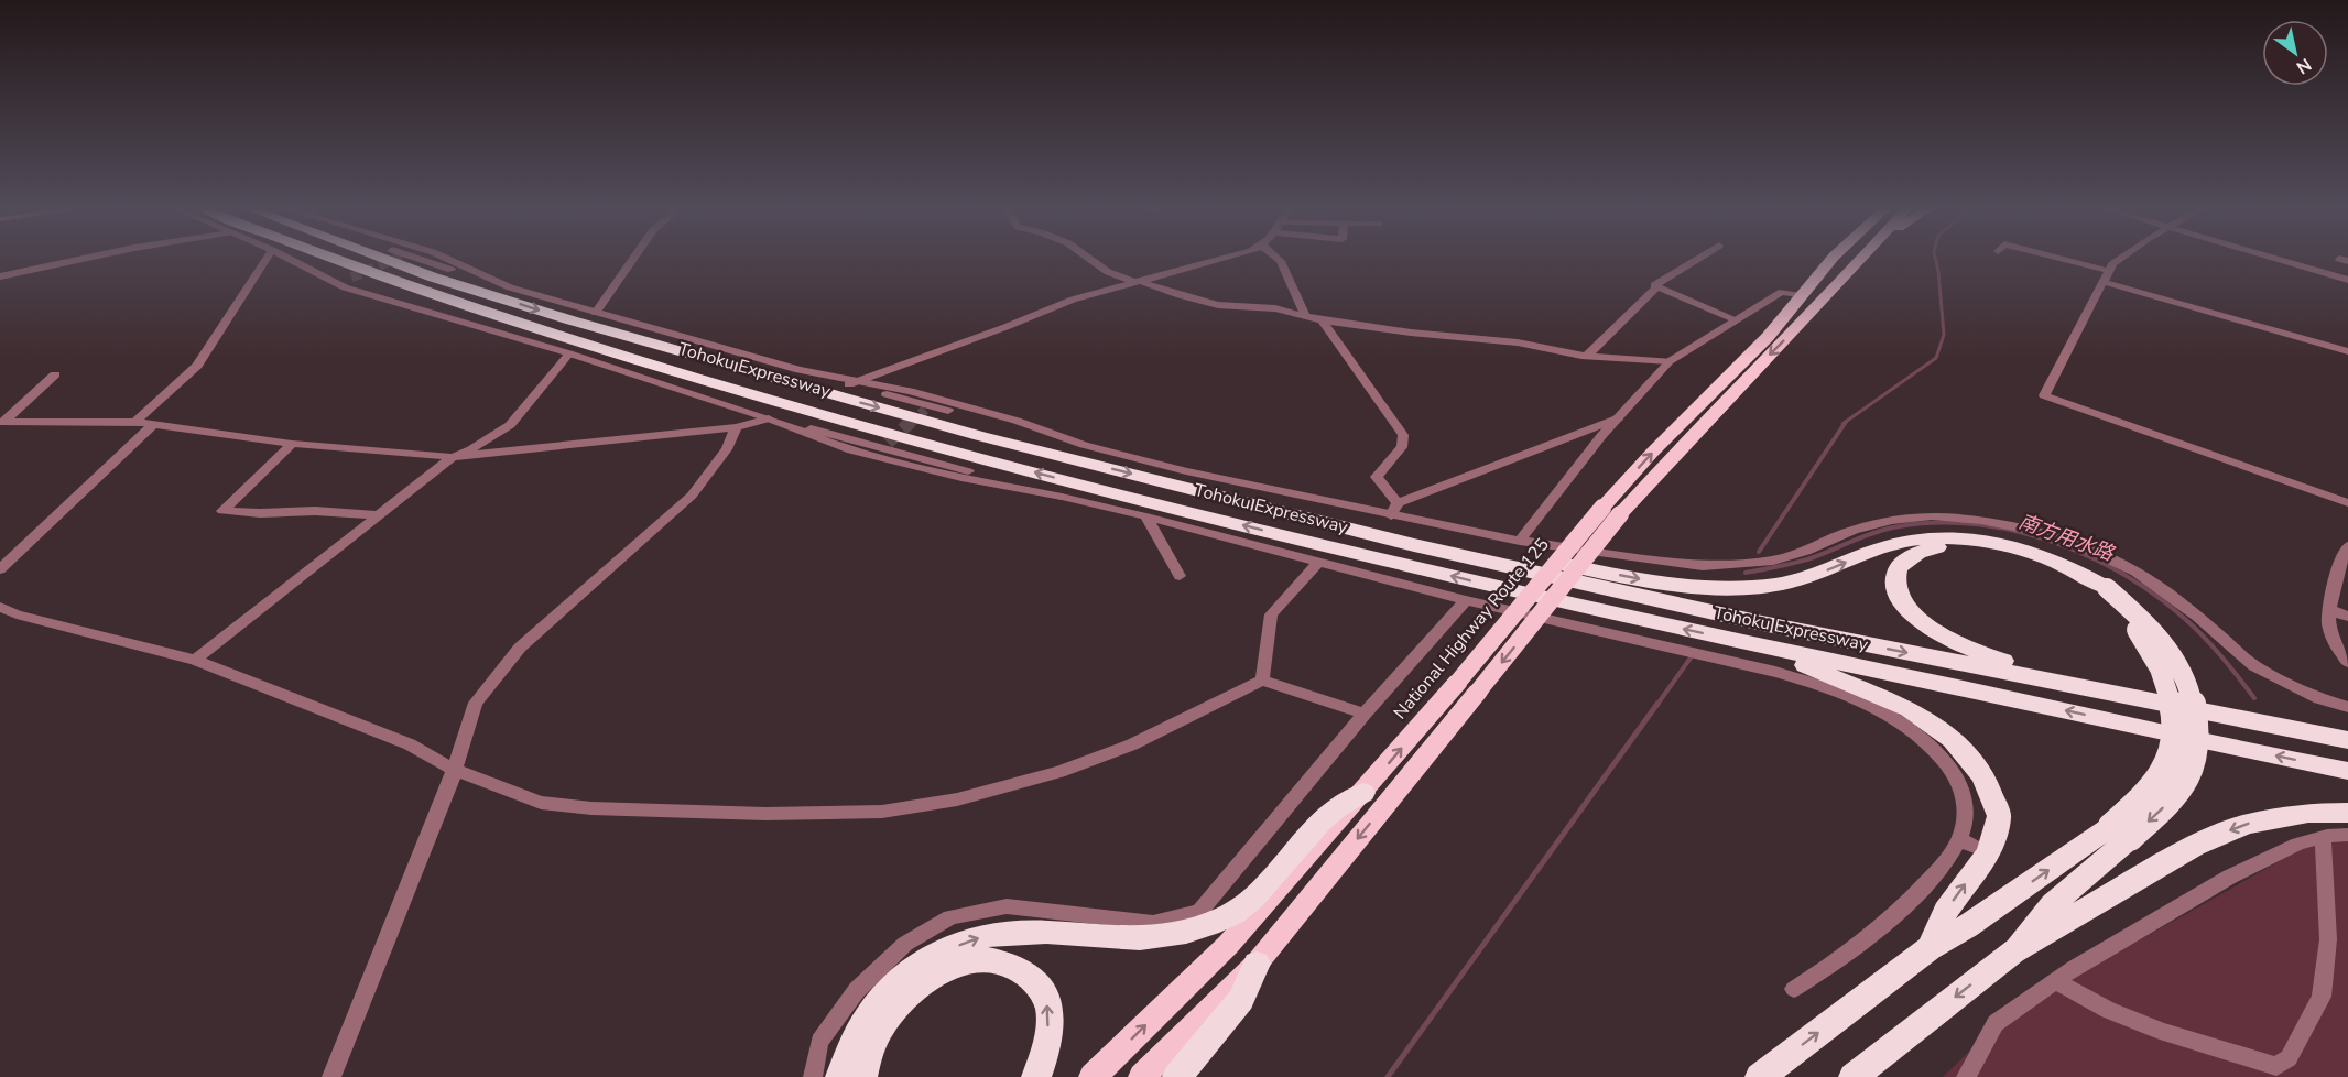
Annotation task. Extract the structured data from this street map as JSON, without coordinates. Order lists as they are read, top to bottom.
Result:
{
  "streets": {
    "highway": ["Tohoku Expressway", "National Highway Route 125"]
  },
  "water": ["南方用水路"],
  "north": "bottom right"
}
